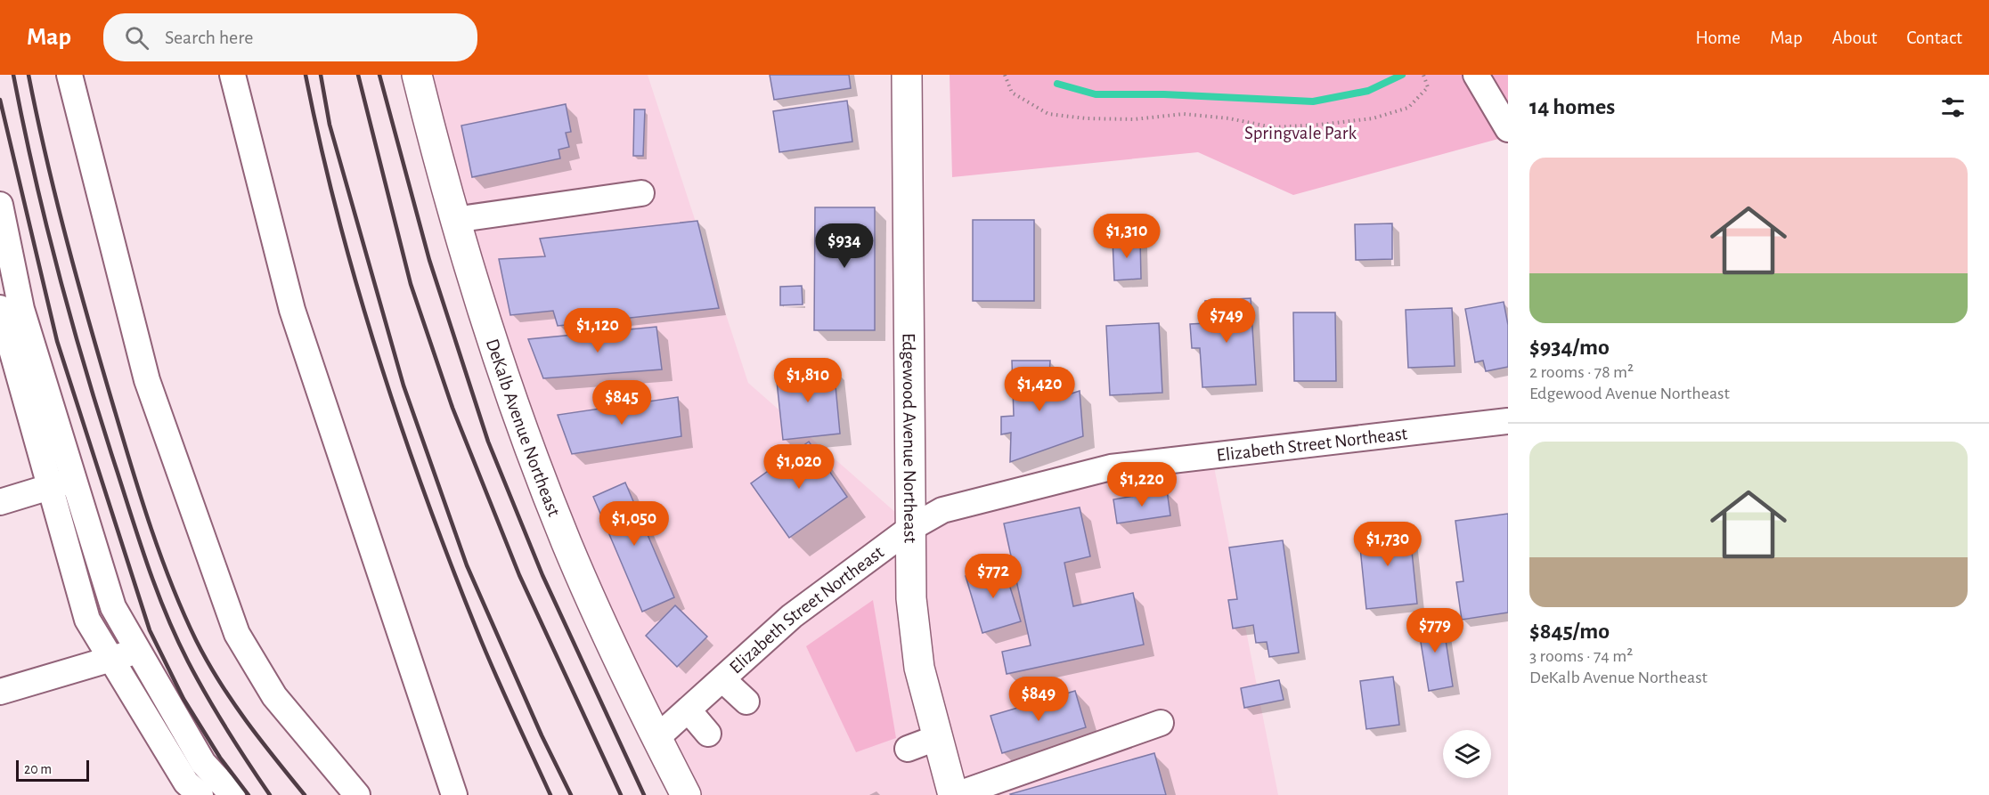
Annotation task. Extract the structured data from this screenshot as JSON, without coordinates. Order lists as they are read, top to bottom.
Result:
{
  "streets": {
    "main road": ["DeKalb Avenue Northeast", "Edgewood Avenue Northeast"],
    "street": ["Elizabeth Street Northeast"]
  },
  "crossings": [
    ["DeKalb Avenue Northeast", "Elizabeth Street Northeast"],
    ["Edgewood Avenue Northeast", "Elizabeth Street Northeast"]
  ],
  "parks": ["Springvale Park"],
  "scale_bar": "20 m",
  "page": {
    "header": "Map",
    "search": "Search here",
    "nav": [
      "Home",
      "Map",
      "About",
      "Contact"
    ],
    "heading": "14 homes",
    "list": [
      {
        "name": "$934/mo",
        "note": "2 rooms · 78 m² · Edgewood Avenue Northeast"
      },
      {
        "name": "$845/mo",
        "note": "3 rooms · 74 m² · DeKalb Avenue Northeast"
      }
    ],
    "price": [
      "$1,310",
      "$934",
      "$749",
      "$1,120",
      "$1,810",
      "$1,420",
      "$845",
      "$1,020",
      "$1,220",
      "$1,050",
      "$1,730",
      "$772",
      "$779",
      "$849"
    ],
    "scale": "20 m"
  }
}
